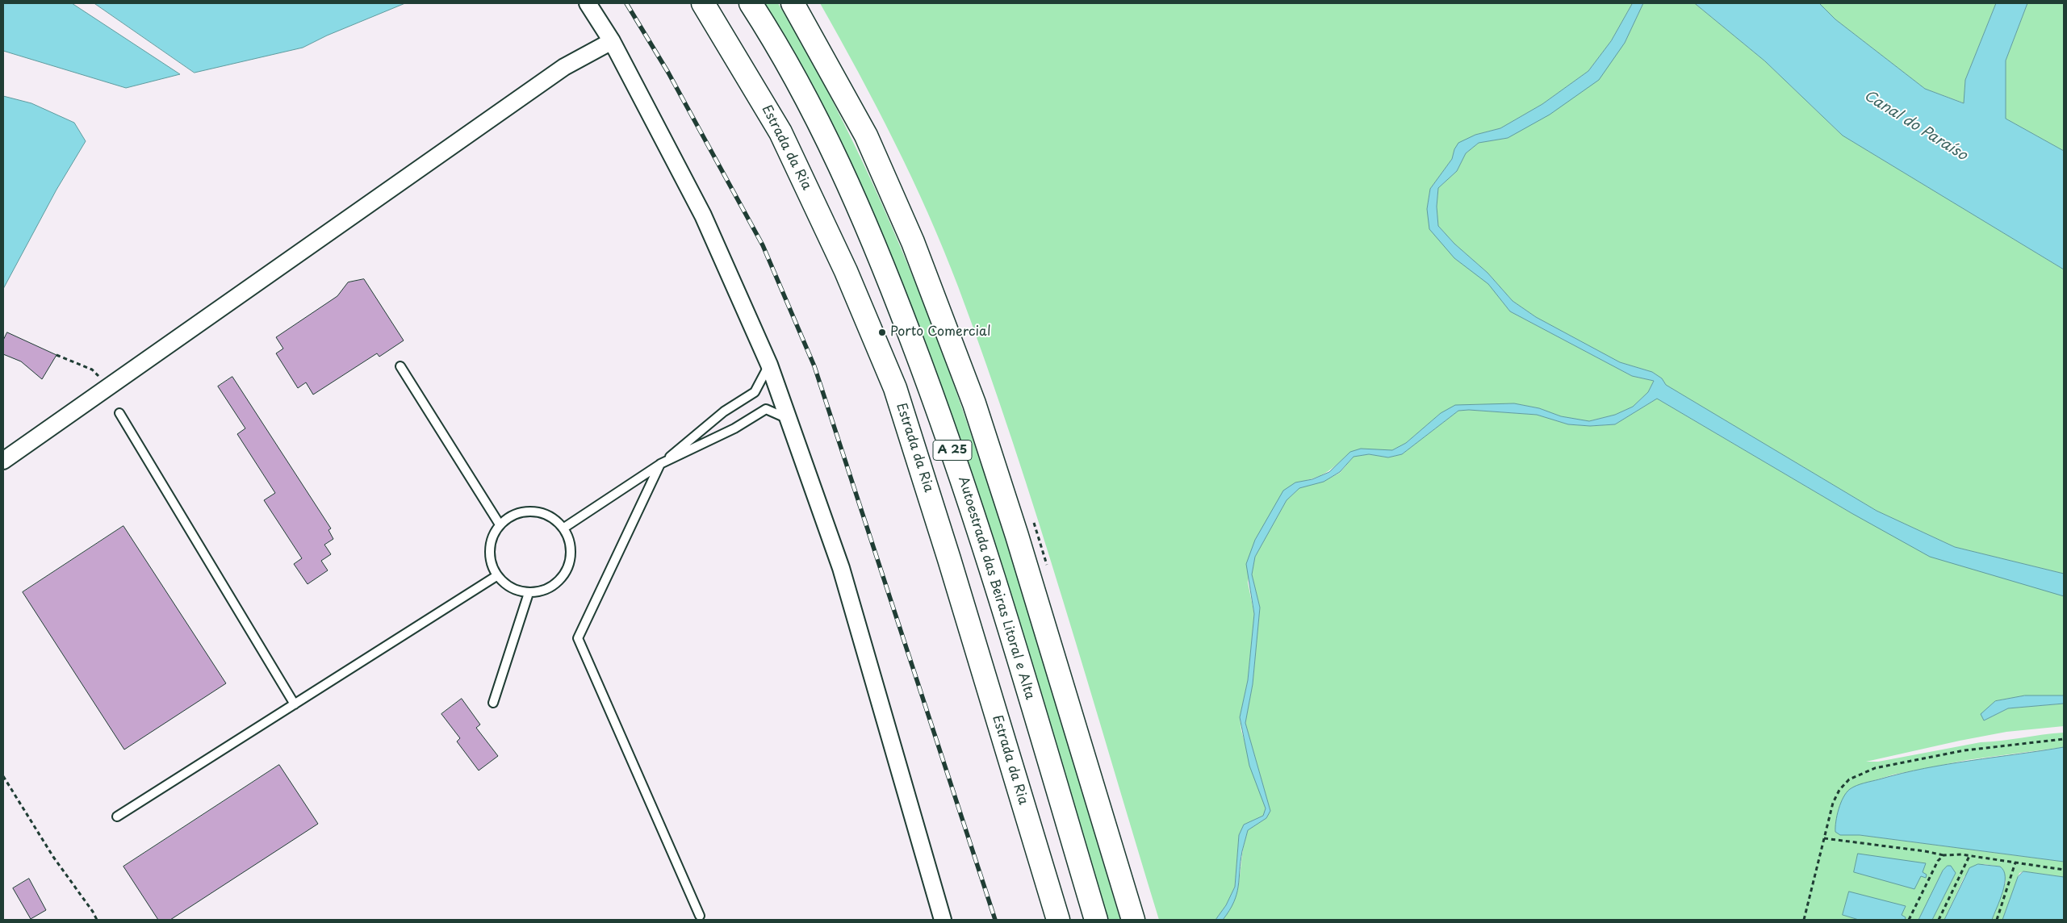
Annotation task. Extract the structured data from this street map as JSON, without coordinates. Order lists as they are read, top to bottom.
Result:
{
  "streets": {
    "main road": ["Estrada da Ria", "A 25", "Autoestrada das Beiras Litoral e Alta"]
  },
  "water": ["Canal do Paraíso"],
  "places": ["Porto Comercial"]
}
